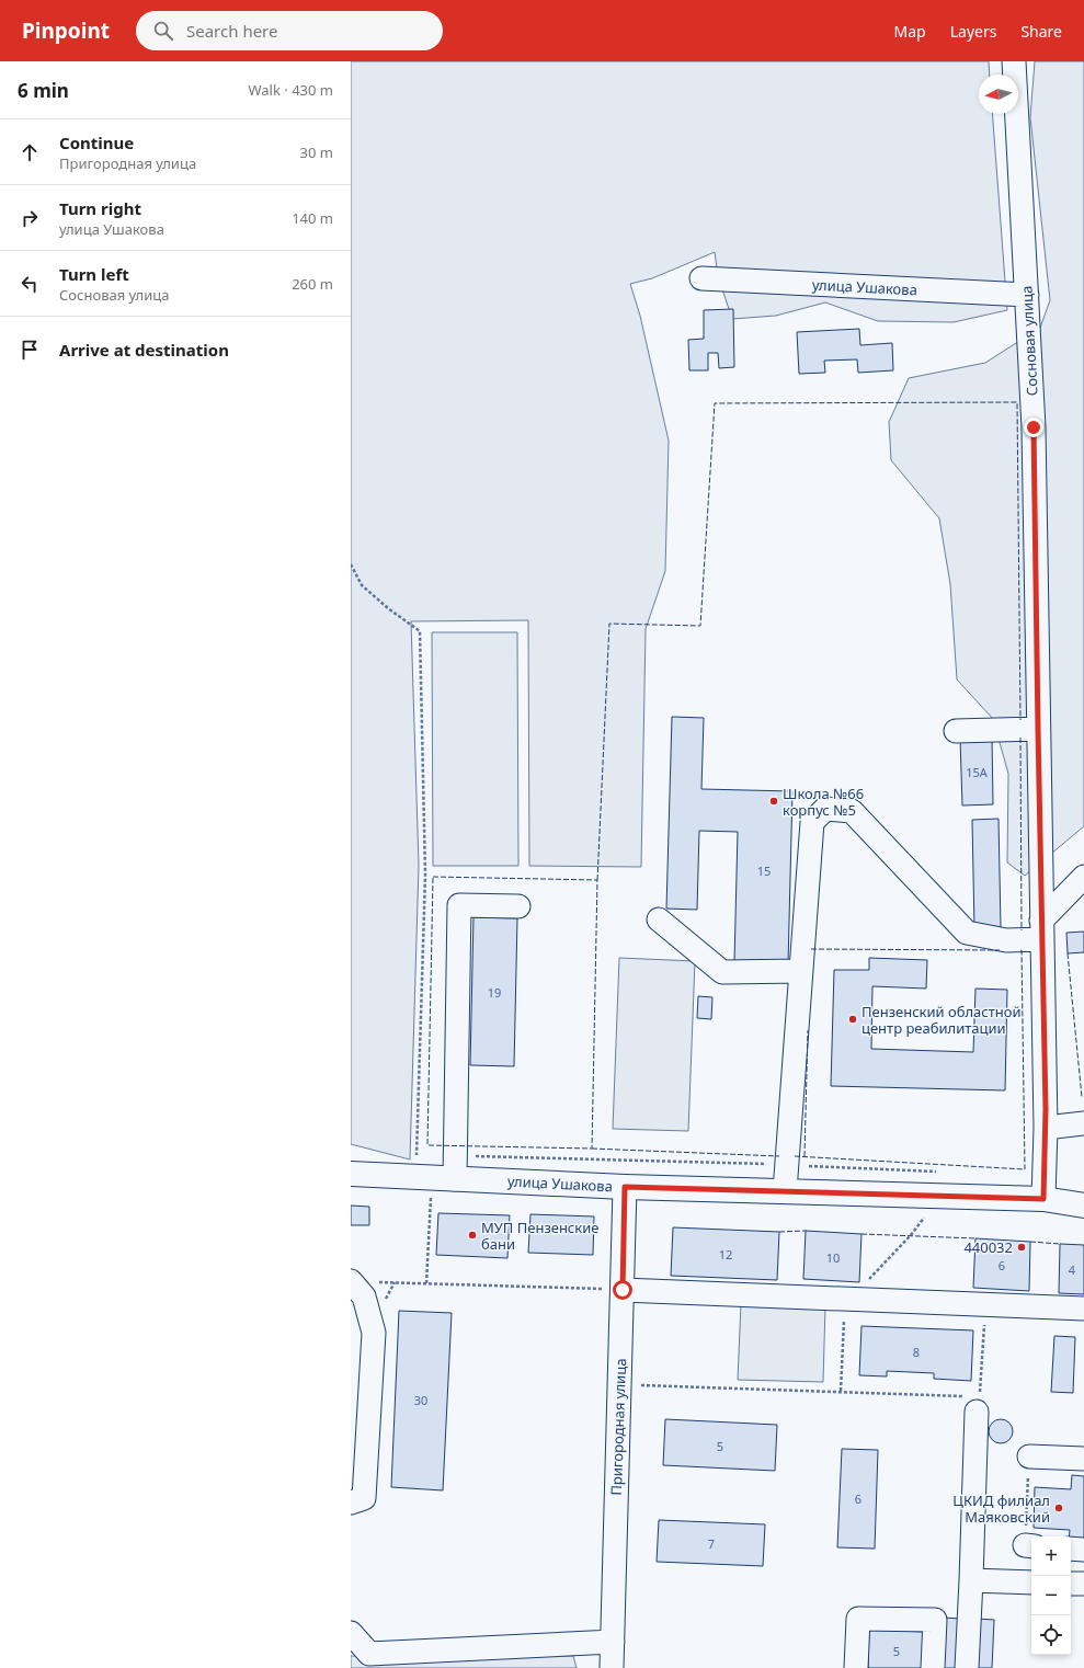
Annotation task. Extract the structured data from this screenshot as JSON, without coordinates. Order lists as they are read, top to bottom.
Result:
{
  "streets": {
    "main road": ["улица Ушакова"],
    "street": ["Сосновая улица", "Пригородная улица"]
  },
  "crossings": [
    ["улица Ушакова", "Сосновая улица"],
    ["улица Ушакова", "Пригородная улица"]
  ],
  "places": [
    "Школа №66 корпус №5",
    "Пензенский областной центр реабилитации",
    "МУП Пензенские бани",
    "440032",
    "ЦКИД филиал Маяковский"
  ],
  "house_numbers": [
    "15А",
    "15",
    "19",
    "12",
    "10",
    "6",
    "4",
    "8",
    "30",
    "5",
    "6",
    "7",
    "5"
  ],
  "north": "left",
  "page": {
    "header": "Pinpoint",
    "search": "Search here",
    "nav": ["Map", "Layers", "Share"],
    "heading": ["6 min", "Walk · 430 m"],
    "list": [
      ["Continue", "Пригородная улица", "30 m"],
      ["Turn right", "улица Ушакова", "140 m"],
      ["Turn left", "Сосновая улица", "260 m"],
      "Arrive at destination"
    ],
    "map_buttons": ["+", "−"]
  }
}
